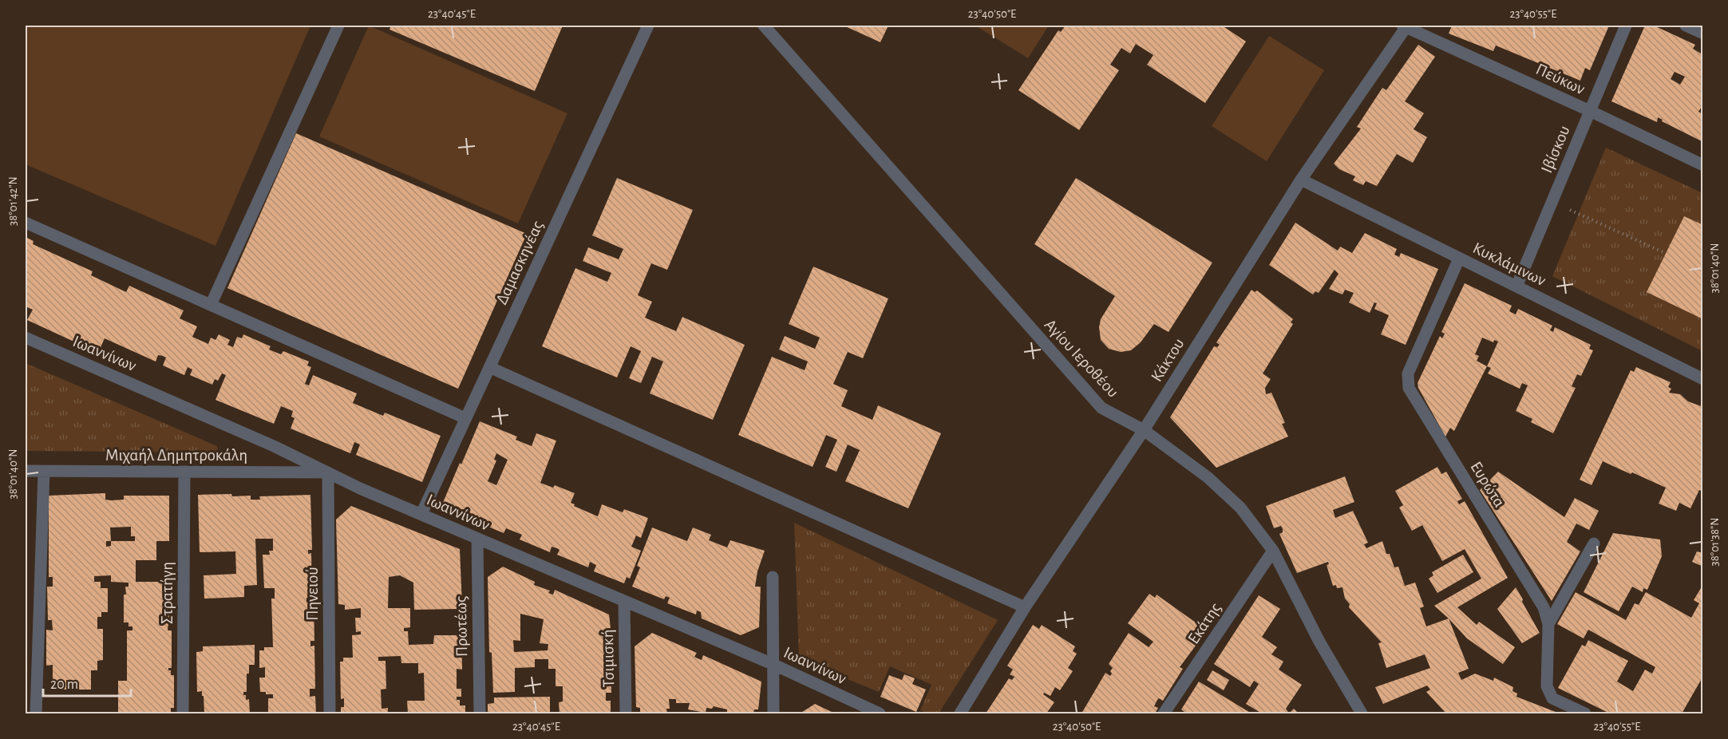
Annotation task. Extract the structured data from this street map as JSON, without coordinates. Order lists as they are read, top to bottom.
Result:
{
  "streets": {
    "street": [
      "Πεύκων",
      "Ιβίσκου",
      "Δαμασκηνέας",
      "Κυκλάμινων",
      "Ιωαννίνων",
      "Αγίου Ιεροθέου",
      "Κάκτου",
      "Μιχαήλ Δημητροκάλη",
      "Ευρώτα",
      "Στρατήγη",
      "Πηνειού",
      "Εκάτης",
      "Πρωτέως",
      "Τσιμισκή"
    ]
  },
  "crossings": [
    ["Πεύκων", "Ιβίσκου"],
    ["Πεύκων", "Κάκτου"],
    ["Ιβίσκου", "Κυκλάμινων"],
    ["Δαμασκηνέας", "Ιωαννίνων"],
    ["Κυκλάμινων", "Κάκτου"],
    ["Κυκλάμινων", "Ευρώτα"],
    ["Ιωαννίνων", "Μιχαήλ Δημητροκάλη"],
    ["Ιωαννίνων", "Πηνειού"],
    ["Ιωαννίνων", "Πρωτέως"],
    ["Ιωαννίνων", "Τσιμισκή"],
    ["Αγίου Ιεροθέου", "Κάκτου"],
    ["Αγίου Ιεροθέου", "Εκάτης"],
    ["Μιχαήλ Δημητροκάλη", "Στρατήγη"],
    ["Μιχαήλ Δημητροκάλη", "Πηνειού"]
  ],
  "scale_bar": "20 m",
  "coordinates": [
    "23°40'45\"E",
    "23°40'50\"E",
    "23°40'55\"E",
    "38°01'42\"N",
    "38°01'40\"N",
    "38°01'38\"N"
  ]
}
